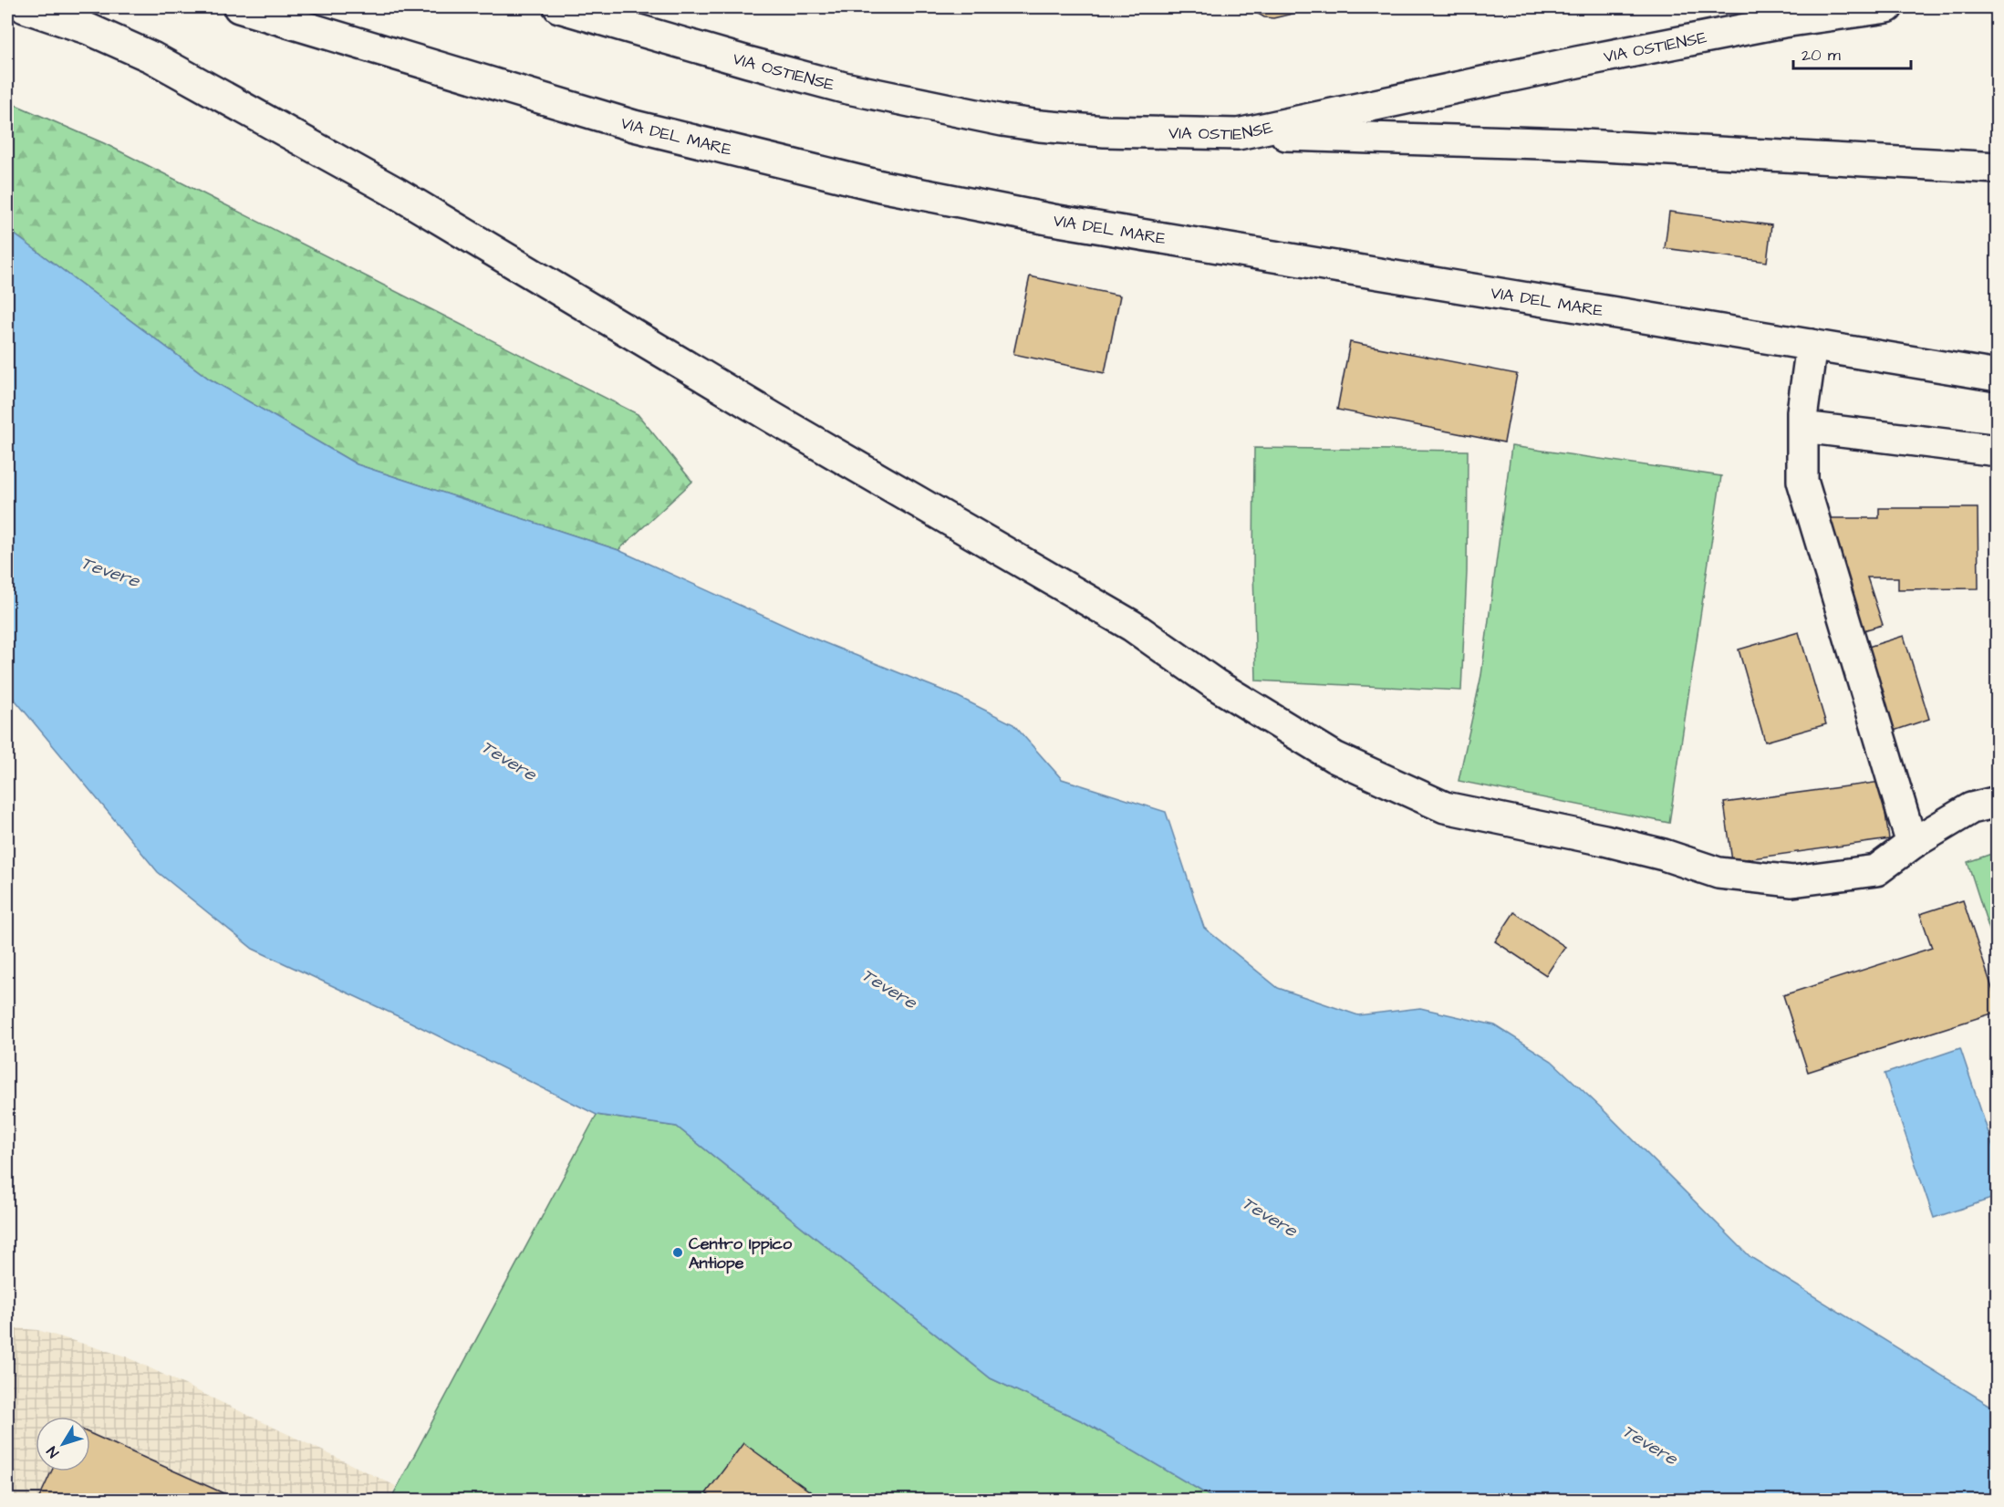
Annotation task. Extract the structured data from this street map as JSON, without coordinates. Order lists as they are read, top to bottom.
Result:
{
  "streets": {
    "main road": ["VIA OSTIENSE", "VIA DEL MARE"]
  },
  "water": ["Tevere"],
  "places": ["Centro Ippico Antiope"],
  "scale_bar": "20 m",
  "north": "bottom left"
}
